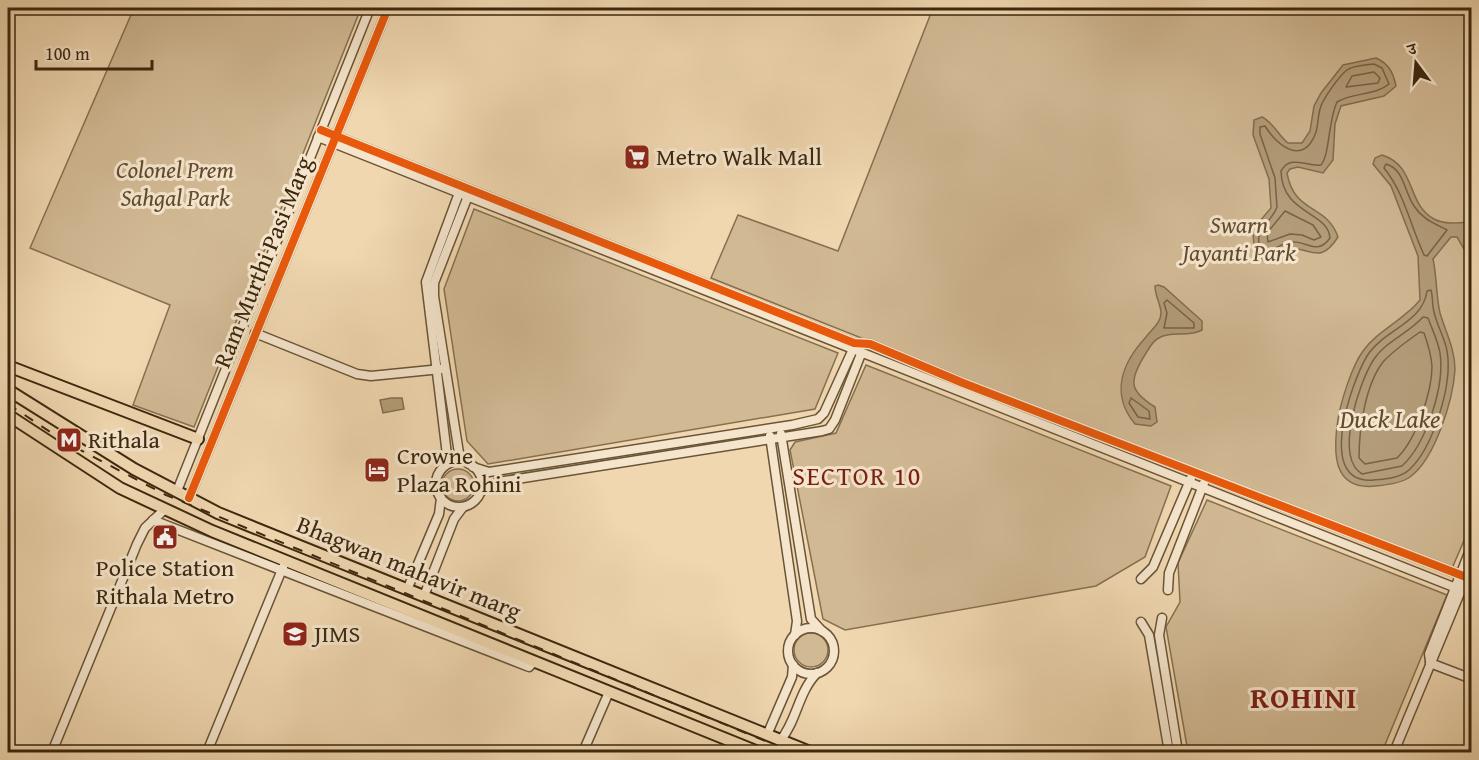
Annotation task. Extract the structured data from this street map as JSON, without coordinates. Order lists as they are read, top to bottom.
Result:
{
  "streets": {
    "main road": ["Bhagwan mahavir marg"],
    "street": ["Ram Murthi Pasi Marg"]
  },
  "crossings": [
    ["Ram Murthi Pasi Marg", "Bhagwan mahavir marg"]
  ],
  "districts": ["SECTOR 10", "ROHINI"],
  "water": ["Duck Lake"],
  "parks": ["Colonel Prem Sahgal Park", "Swarn Jayanti Park"],
  "places": {
    "supermarket": ["Metro Walk Mall"],
    "metro station": ["Rithala"],
    "hotel": ["Crowne Plaza Rohini"],
    "public building": ["Police Station Rithala Metro"],
    "school or university": ["JIMS"]
  },
  "scale_bar": "100 m",
  "north": "top"
}
